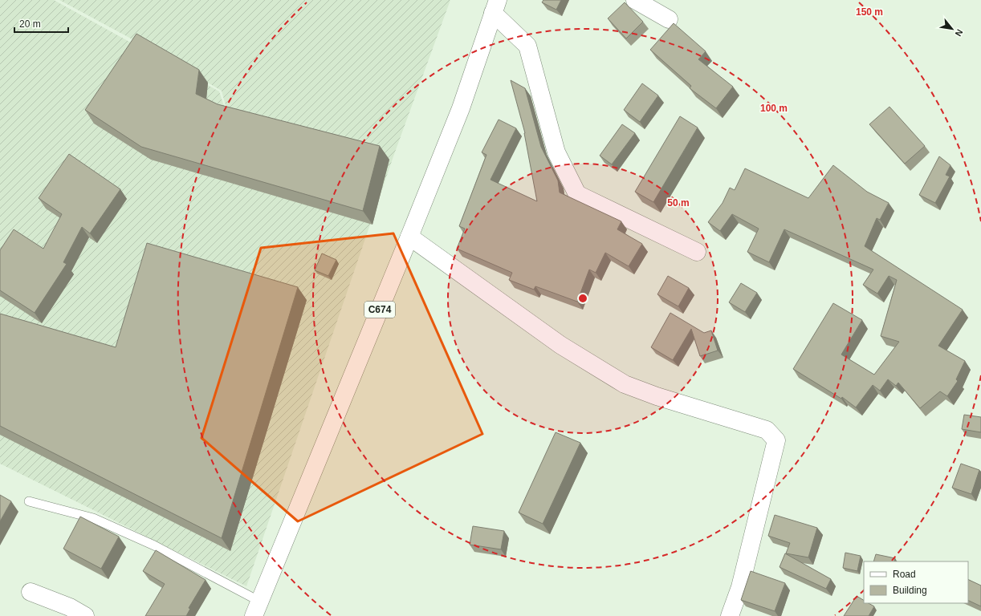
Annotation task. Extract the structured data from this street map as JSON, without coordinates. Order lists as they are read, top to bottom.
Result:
{
  "streets": {
    "street": ["C674"]
  },
  "legend": ["Road", "Building"],
  "scale_bar": "20 m",
  "north": "bottom right",
  "rings": ["150 m", "100 m", "50 m"]
}
